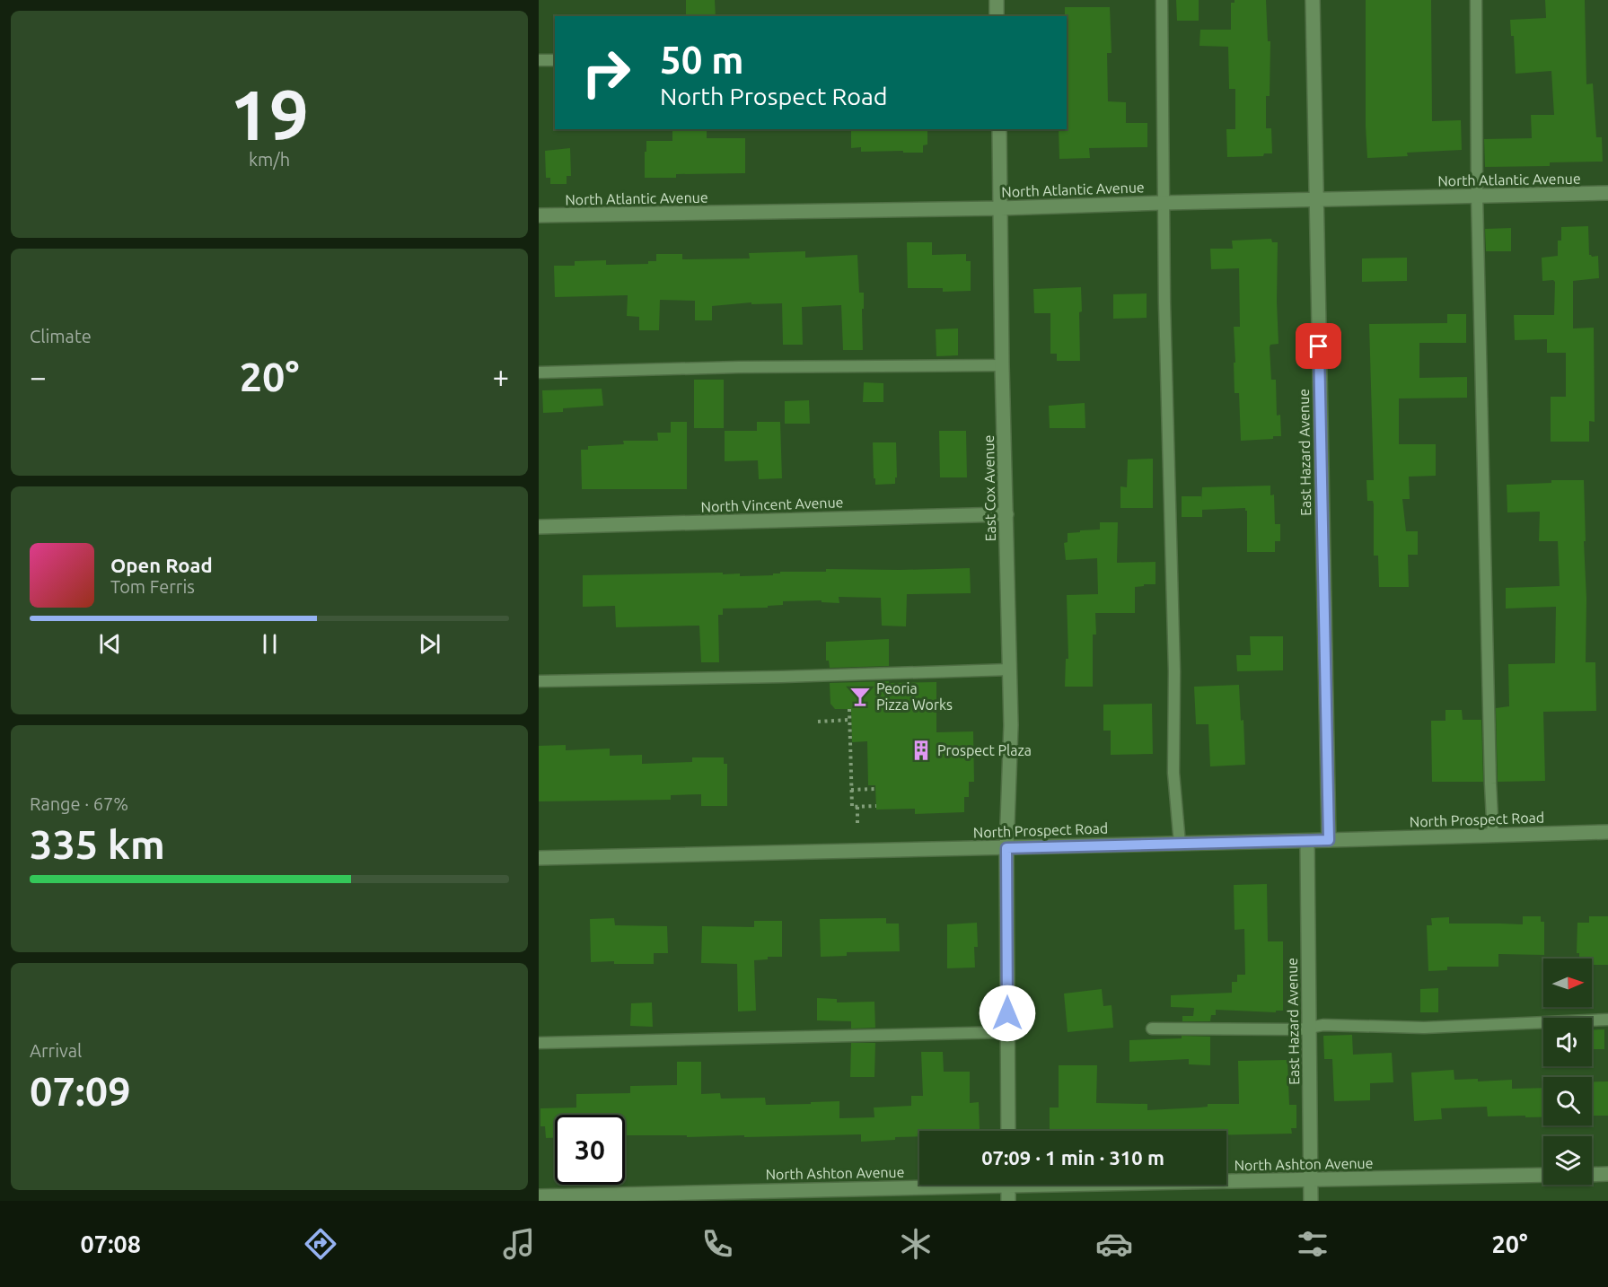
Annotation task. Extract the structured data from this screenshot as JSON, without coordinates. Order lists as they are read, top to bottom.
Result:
{
  "streets": {
    "street": [
      "North Atlantic Avenue",
      "East Hazard Avenue",
      "East Cox Avenue",
      "North Vincent Avenue",
      "North Prospect Road",
      "North Ashton Avenue"
    ]
  },
  "crossings": [
    ["North Atlantic Avenue", "East Hazard Avenue"],
    ["North Atlantic Avenue", "East Cox Avenue"],
    ["East Hazard Avenue", "North Prospect Road"],
    ["East Hazard Avenue", "North Ashton Avenue"],
    ["East Cox Avenue", "North Vincent Avenue"],
    ["East Cox Avenue", "North Prospect Road"]
  ],
  "places": {
    "bar": ["Peoria Pizza Works"],
    "building": ["Prospect Plaza"]
  },
  "north": "right",
  "page": {
    "tile": [
      ["19", "km/h"],
      "Climate",
      ["Range · 67%", "335 km"],
      ["Arrival", "07:09"]
    ],
    "turn": ["50 m", "North Prospect Road"],
    "heat": ["−", "20°", "+"],
    "song": ["Open Road", "Tom Ferris"],
    "limit": "30",
    "trip": "07:09 · 1 min · 310 m",
    "tabs": ["07:08", "20°"]
  }
}
